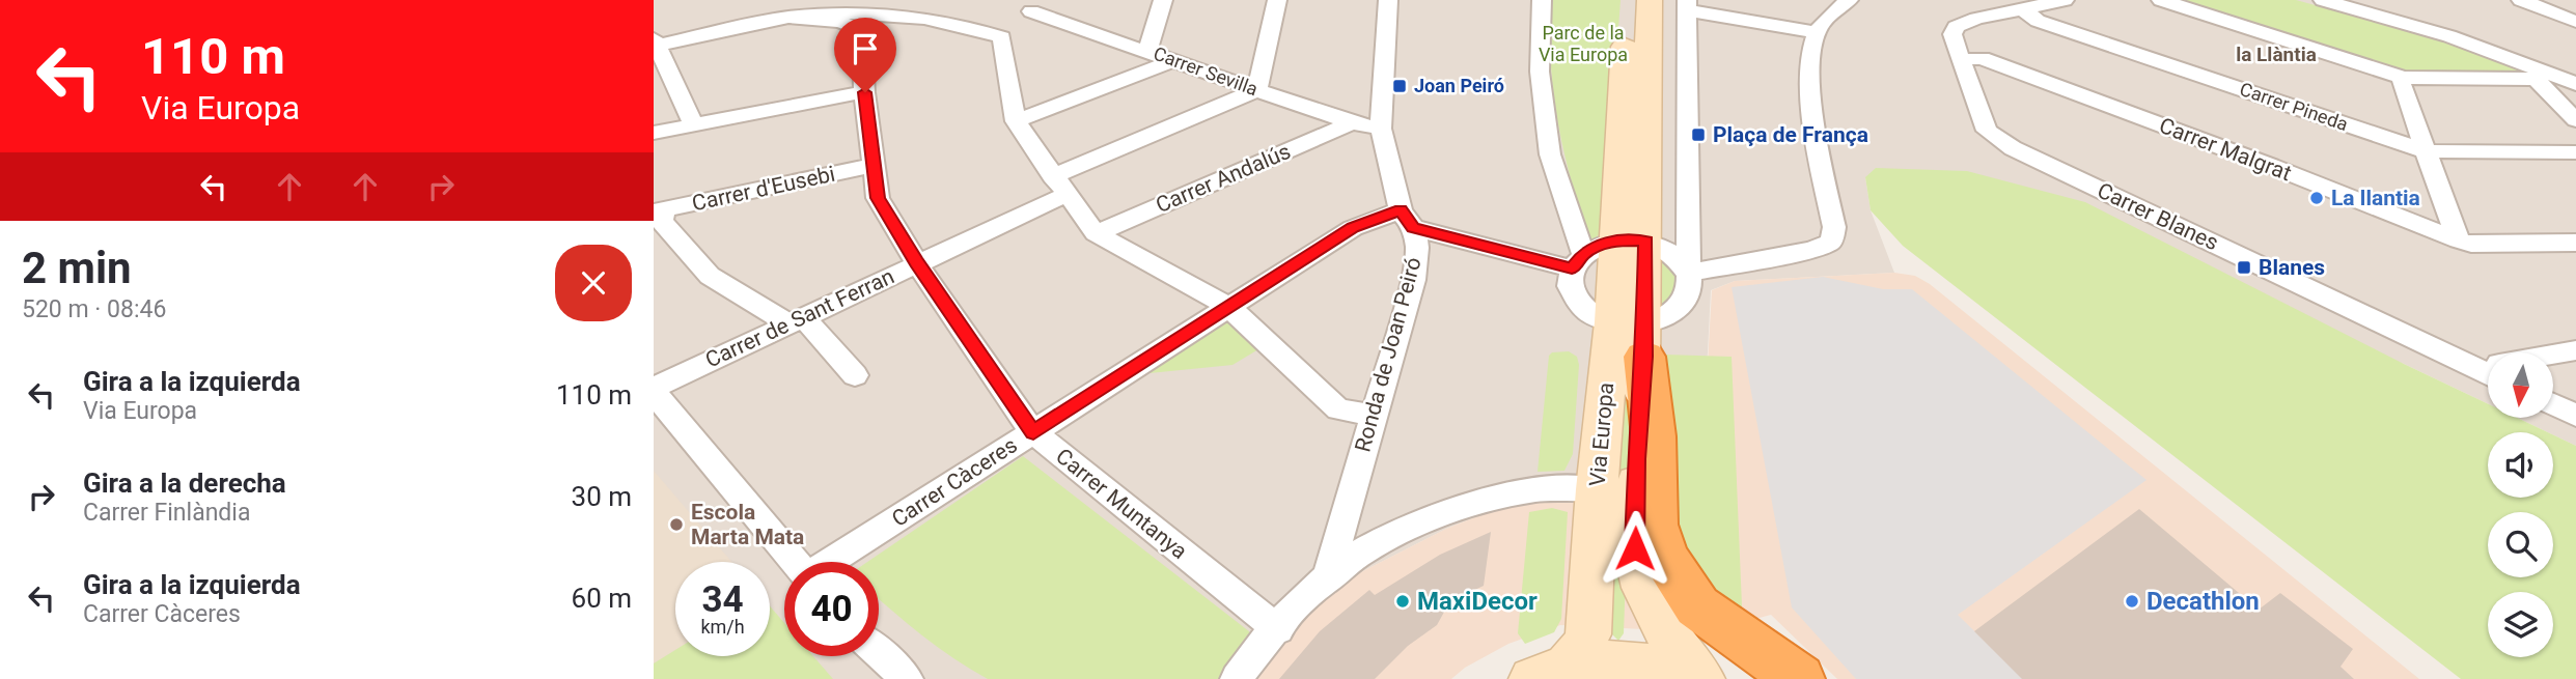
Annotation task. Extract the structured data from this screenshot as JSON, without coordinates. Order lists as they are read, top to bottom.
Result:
{
  "streets": {
    "street": [
      "Carrer Sevilla",
      "Carrer Pineda",
      "Carrer Malgrat",
      "Carrer Andalús",
      "Carrer d'Eusebi",
      "Carrer Blanes",
      "Carrer de Sant Ferran",
      "Ronda de Joan Peiró",
      "Via Europa",
      "Carrer Càceres",
      "Carrer Muntanya"
    ]
  },
  "crossings": [
    ["Carrer Sevilla", "Carrer Andalús"],
    ["Carrer Sevilla", "Carrer de Sant Ferran"],
    ["Carrer Sevilla", "Ronda de Joan Peiró"],
    ["Carrer Sevilla", "Carrer Muntanya"],
    ["Carrer Pineda", "Carrer Blanes"],
    ["Carrer Malgrat", "Carrer Blanes"],
    ["Carrer d'Eusebi", "Carrer Muntanya"],
    ["Carrer de Sant Ferran", "Carrer Muntanya"],
    ["Ronda de Joan Peiró", "Carrer Càceres"],
    ["Carrer Càceres", "Carrer Muntanya"]
  ],
  "districts": ["la Llàntia"],
  "parks": ["Parc de la Via Europa"],
  "places": {
    "transit": ["Joan Peiró", "Plaça de França", "Blanes"],
    "other": [
      "La llantia",
      "Escola Marta Mata",
      "MaxiDecor",
      "Decathlon"
    ]
  },
  "north": "bottom",
  "page": {
    "turn": ["110 m", "Via Europa"],
    "heading": ["2 min", "520 m · 08:46"],
    "list": [
      {
        "name": "Gira a la izquierda",
        "note": "Via Europa",
        "value": "110 m"
      },
      {
        "name": "Gira a la derecha",
        "note": "Carrer Finlàndia",
        "value": "30 m"
      },
      {
        "name": "Gira a la izquierda",
        "note": "Carrer Càceres",
        "value": "60 m"
      }
    ],
    "speed": "34 km/h",
    "limit": "40"
  }
}
